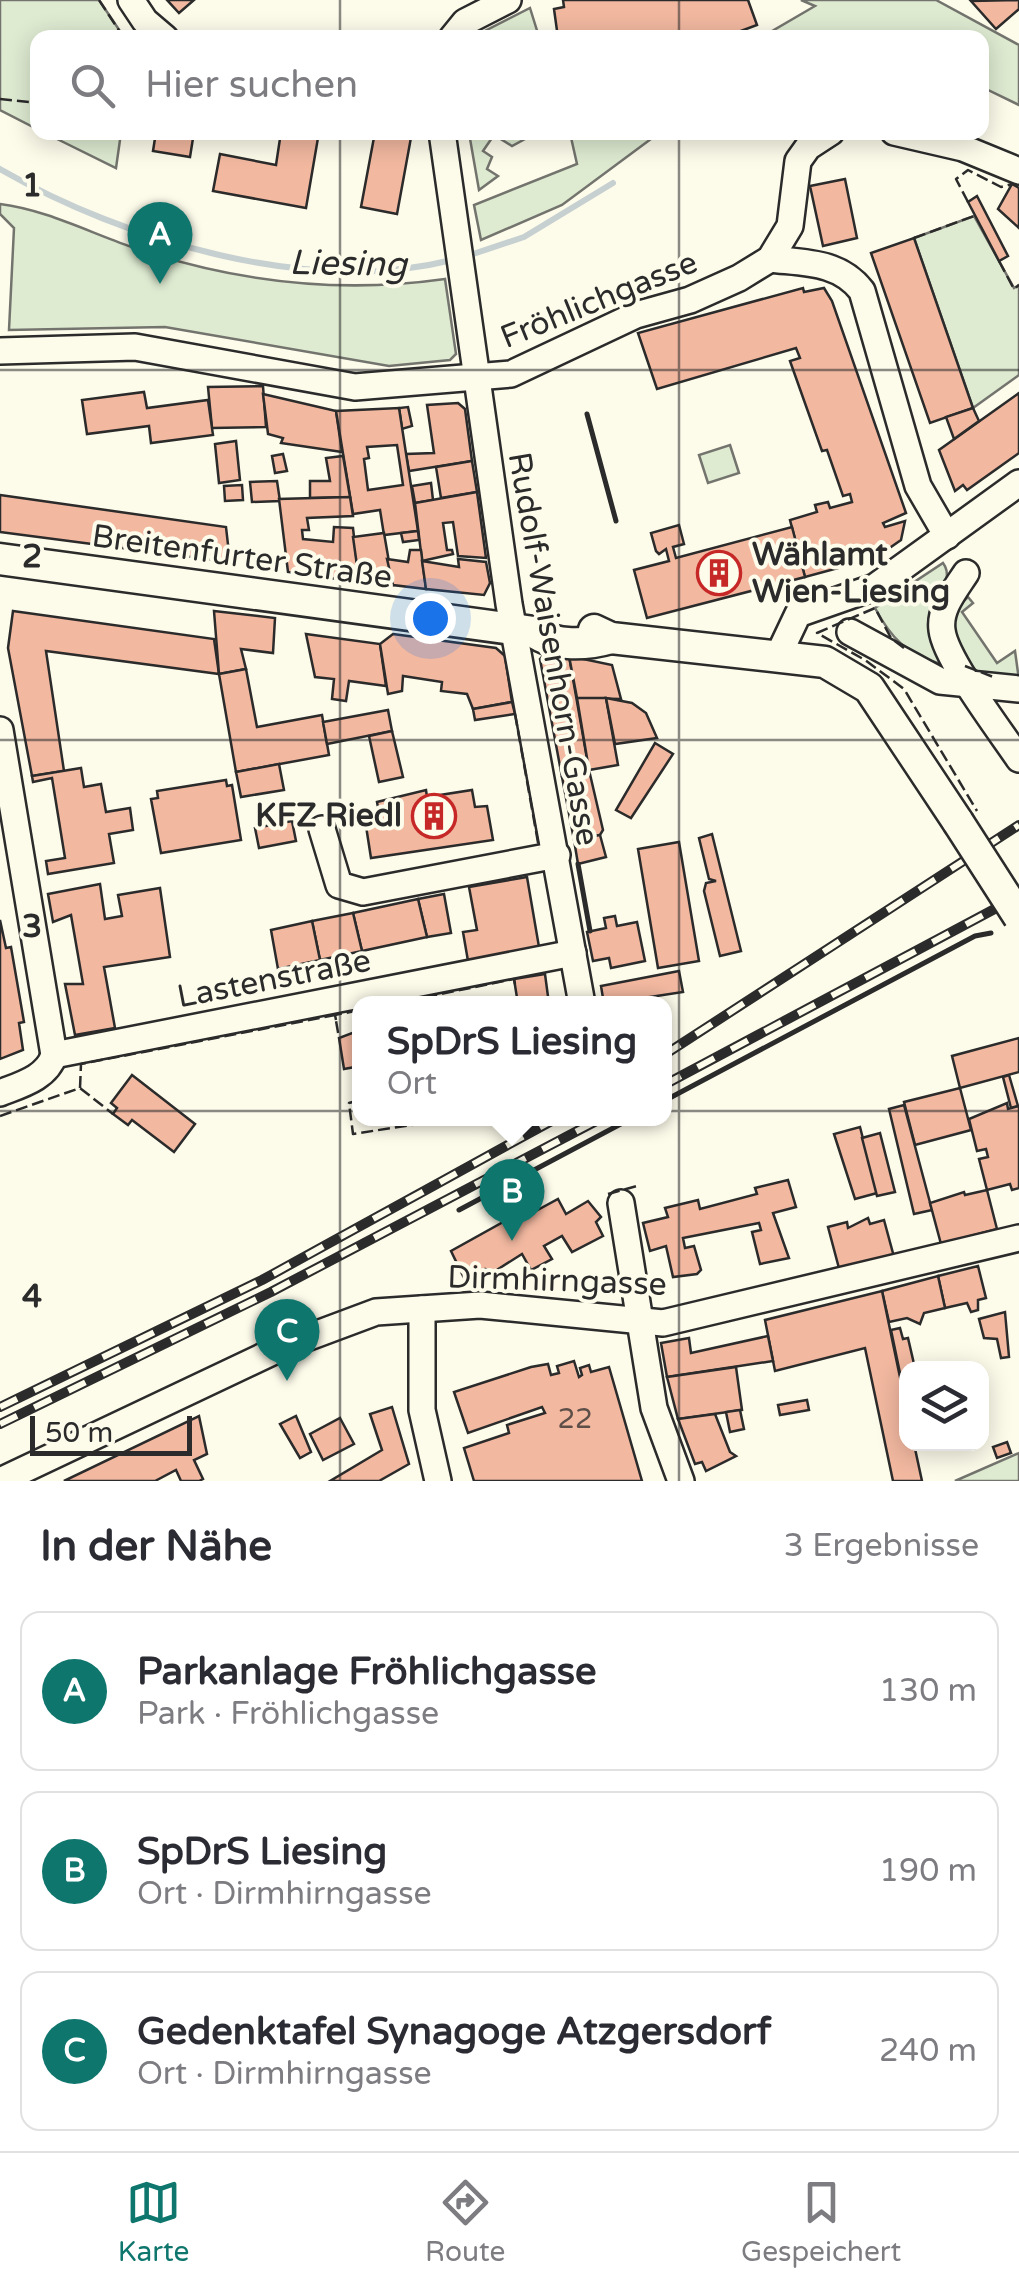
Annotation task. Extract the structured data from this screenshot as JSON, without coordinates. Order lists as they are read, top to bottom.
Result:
{
  "streets": {
    "main road": ["Breitenfurter Straße"],
    "street": [
      "Fröhlichgasse",
      "Rudolf-Waisenhorn-Gasse",
      "Lastenstraße",
      "Dirmhirngasse"
    ]
  },
  "crossings": [
    ["Fröhlichgasse", "Rudolf-Waisenhorn-Gasse"],
    ["Breitenfurter Straße", "Rudolf-Waisenhorn-Gasse"],
    ["Rudolf-Waisenhorn-Gasse", "Lastenstraße"]
  ],
  "water": ["Liesing"],
  "places": {
    "building": ["Wählamt Wien-Liesing", "KFZ Riedl"]
  },
  "house_numbers": ["22"],
  "scale_bar": "50 m",
  "page": {
    "search": "Hier suchen",
    "pins": ["A", "B", "C"],
    "popup": ["SpDrS Liesing", "Ort"],
    "scale": "50 m",
    "heading": ["In der Nähe", "3 Ergebnisse"],
    "list": [
      {
        "mark": "A",
        "name": "Parkanlage Fröhlichgasse",
        "note": "Park · Fröhlichgasse",
        "value": "130 m"
      },
      {
        "mark": "B",
        "name": "SpDrS Liesing",
        "note": "Ort · Dirmhirngasse",
        "value": "190 m"
      },
      {
        "mark": "C",
        "name": "Gedenktafel Synagoge Atzgersdorf",
        "note": "Ort · Dirmhirngasse",
        "value": "240 m"
      }
    ],
    "nav": ["Karte", "Route", "Gespeichert"]
  },
  "grid": {
    "rows": [
      "1",
      "2",
      "3",
      "4"
    ]
  }
}
